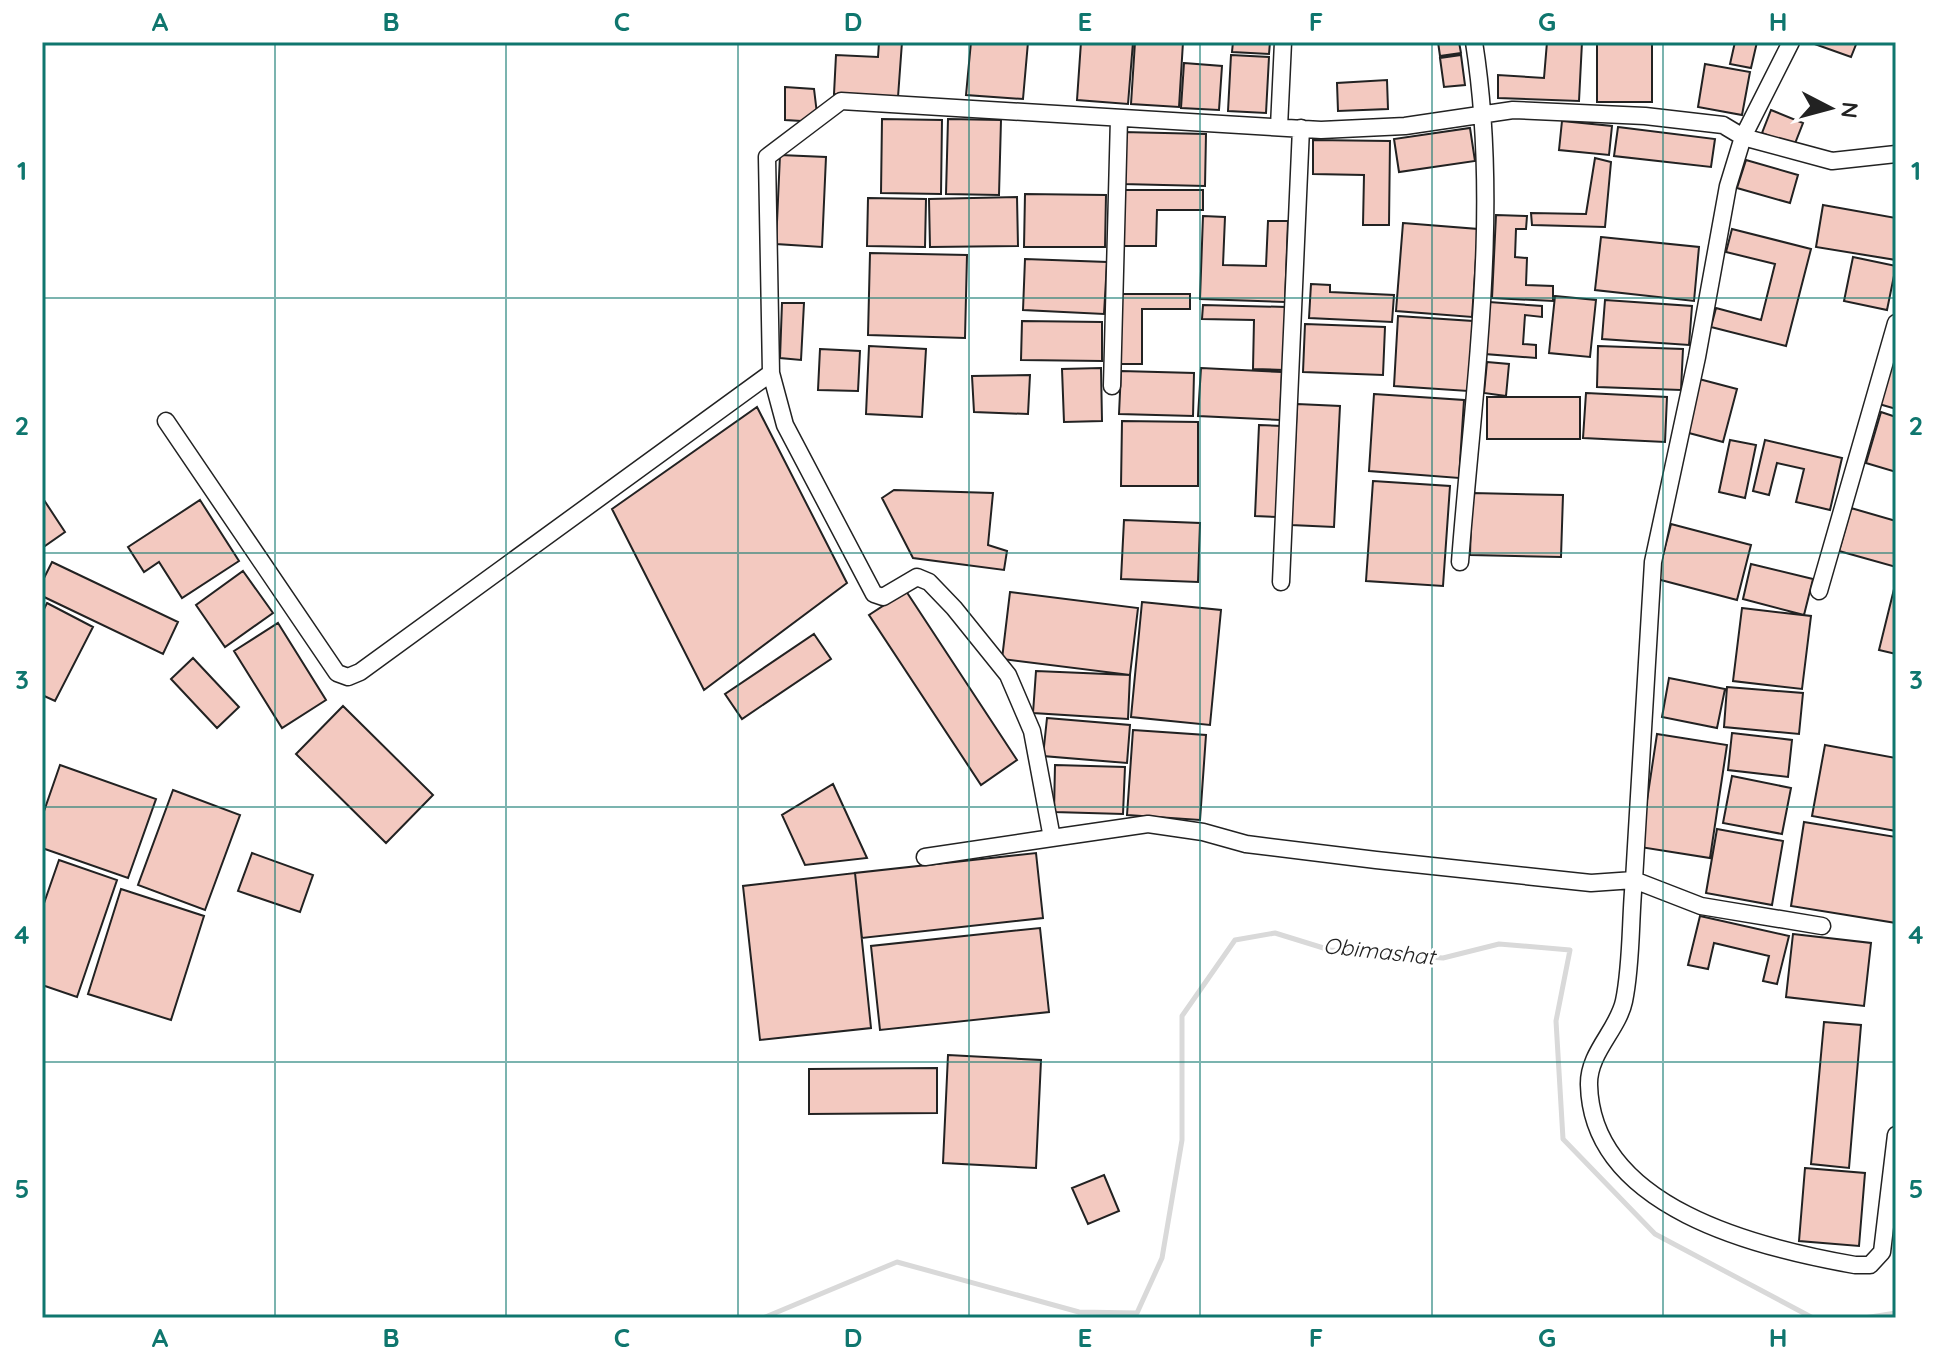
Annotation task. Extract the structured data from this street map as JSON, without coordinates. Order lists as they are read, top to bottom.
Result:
{
  "water": ["Obimashat"],
  "north": "right",
  "grid": {
    "columns": [
      "A",
      "B",
      "C",
      "D",
      "E",
      "F",
      "G",
      "H"
    ],
    "rows": [
      "1",
      "2",
      "3",
      "4",
      "5"
    ]
  }
}
